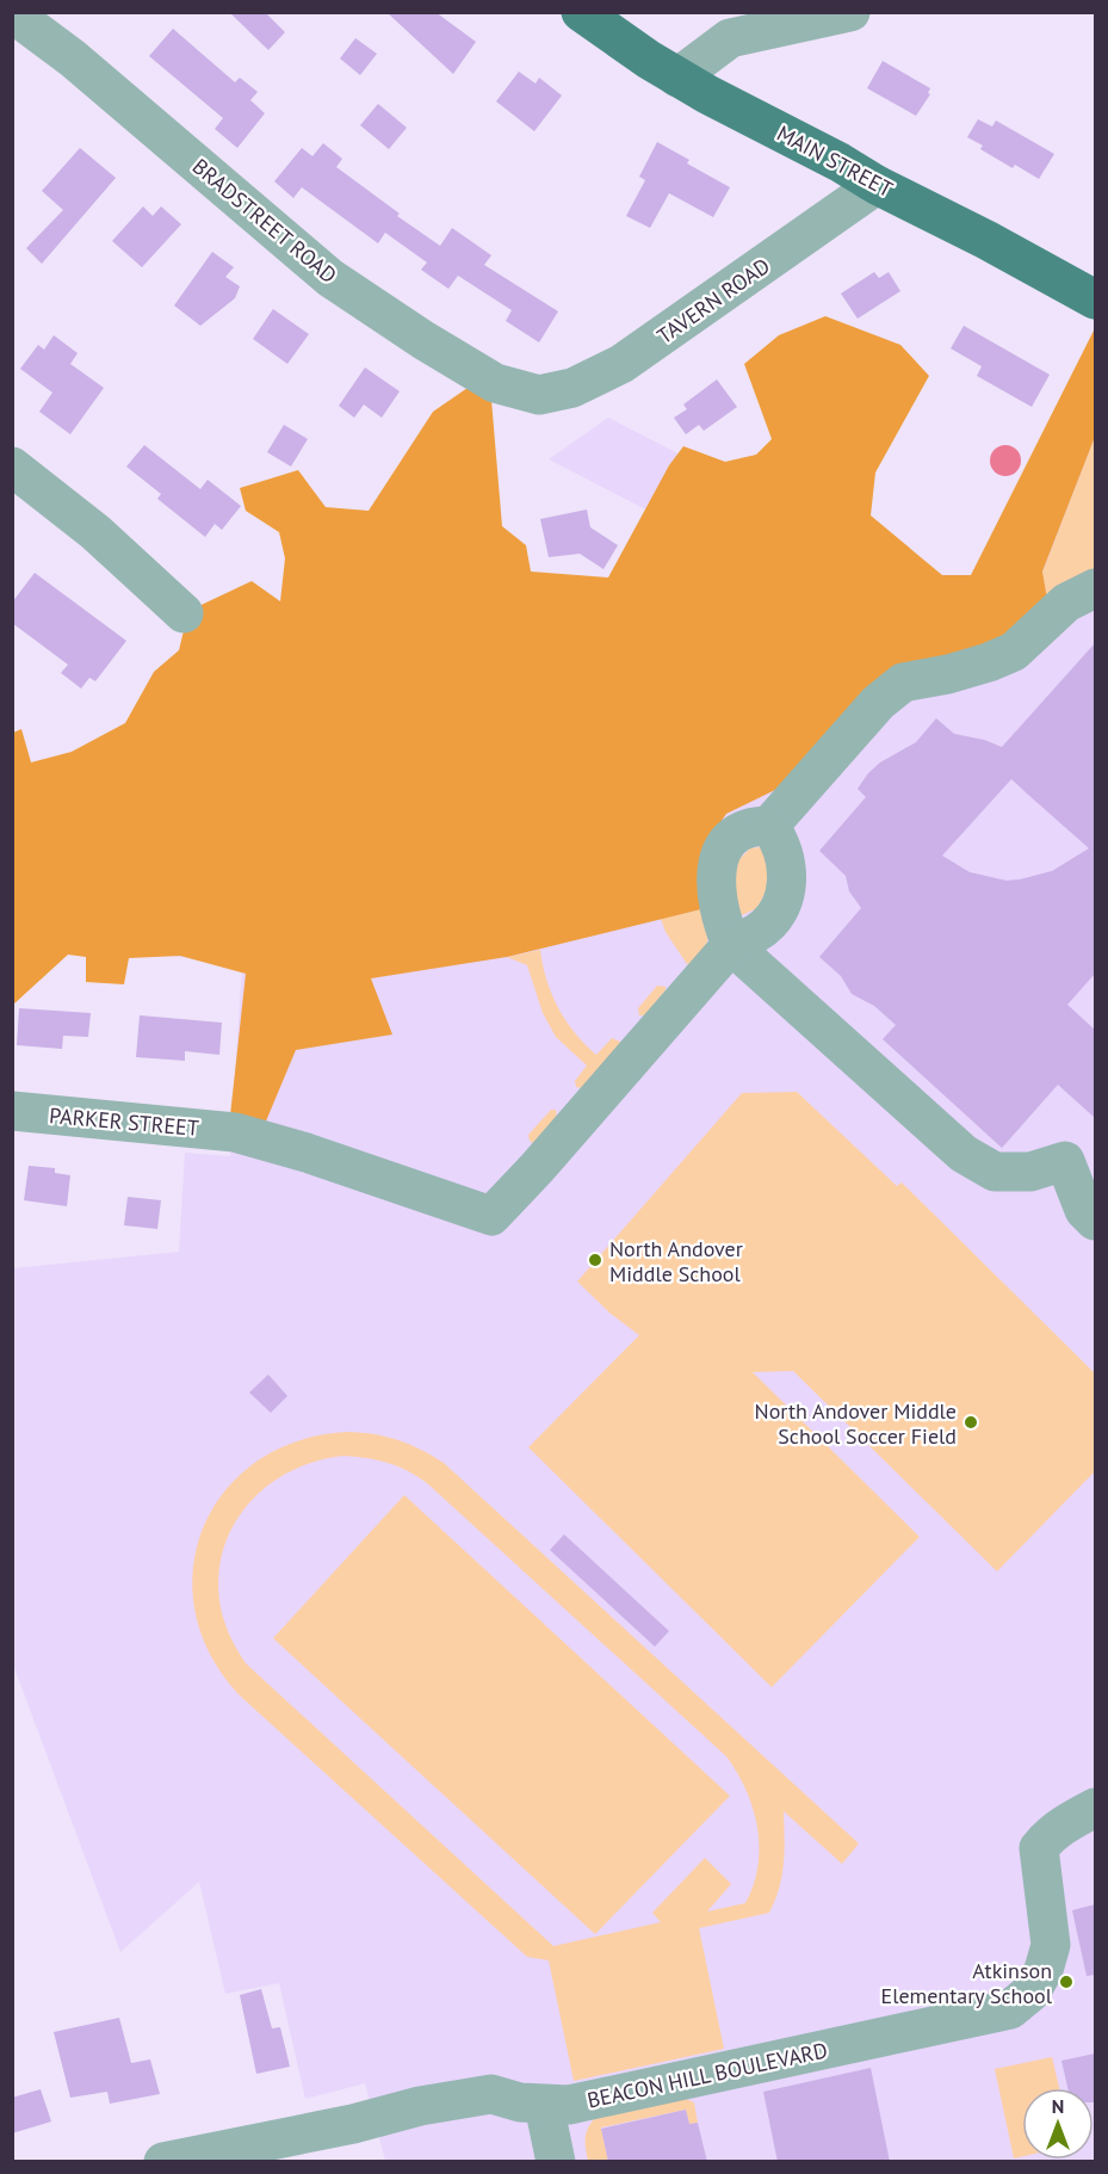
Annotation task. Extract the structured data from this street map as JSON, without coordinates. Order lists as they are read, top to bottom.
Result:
{
  "streets": {
    "main road": ["MAIN STREET"],
    "street": [
      "BRADSTREET ROAD",
      "TAVERN ROAD",
      "PARKER STREET",
      "BEACON HILL BOULEVARD"
    ]
  },
  "crossings": [
    ["MAIN STREET", "TAVERN ROAD"],
    ["BRADSTREET ROAD", "TAVERN ROAD"]
  ],
  "places": ["North Andover Middle School", "North Andover Middle School Soccer Field", "Atkinson Elementary School"],
  "north": "top"
}
